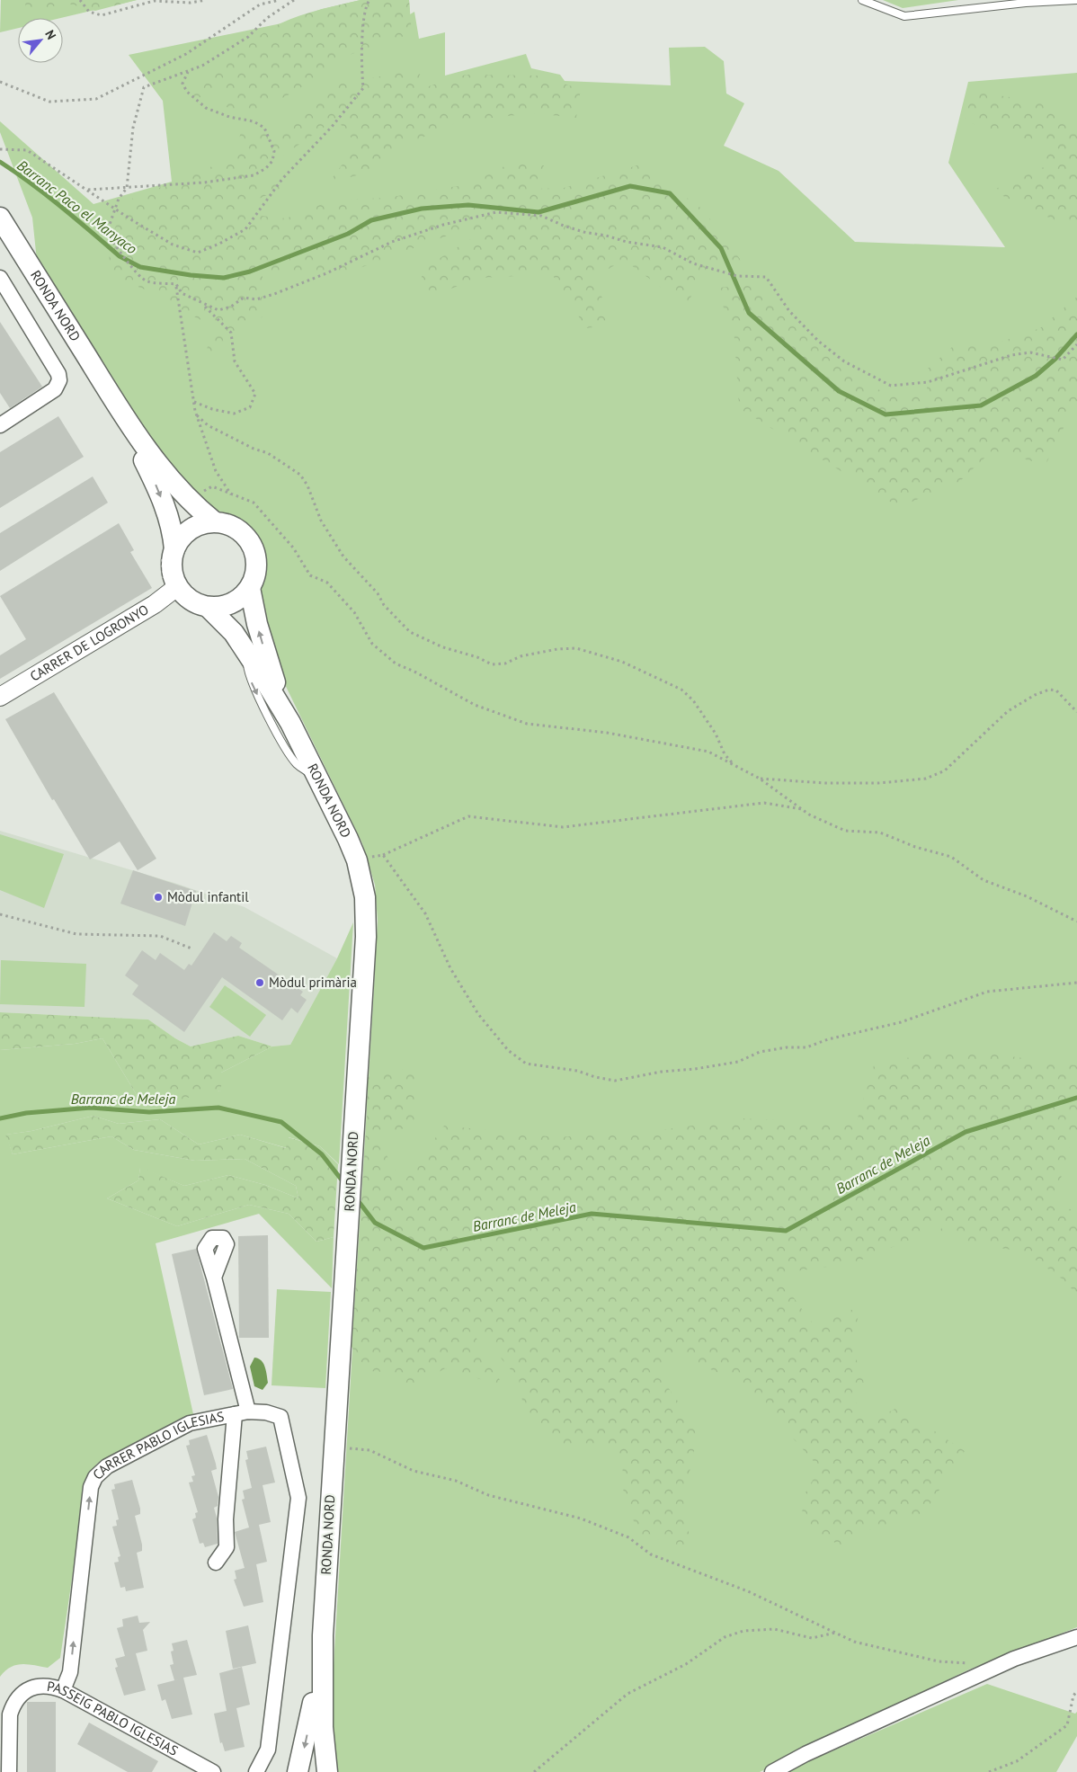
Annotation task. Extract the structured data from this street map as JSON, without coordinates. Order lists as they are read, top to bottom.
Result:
{
  "streets": {
    "main road": ["RONDA NORD"],
    "street": ["CARRER DE LOGRONYO", "CARRER PABLO IGLESIAS", "PASSEIG PABLO IGLESIAS"]
  },
  "crossings": [
    ["RONDA NORD", "CARRER DE LOGRONYO"],
    ["CARRER PABLO IGLESIAS", "PASSEIG PABLO IGLESIAS"]
  ],
  "water": ["Barranc Paco el Manyaco", "Barranc de Meleja"],
  "places": ["Mòdul infantil", "Mòdul primària"],
  "north": "top right"
}
